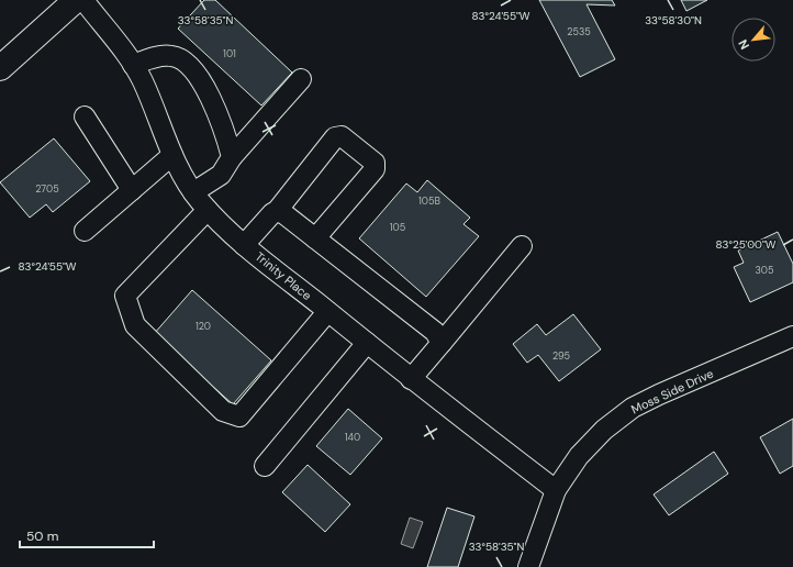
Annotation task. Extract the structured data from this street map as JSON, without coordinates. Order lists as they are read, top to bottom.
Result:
{
  "streets": {
    "street": ["Trinity Place", "Moss Side Drive"]
  },
  "crossings": [
    ["Trinity Place", "Moss Side Drive"]
  ],
  "house_numbers": [
    "2535",
    "101",
    "2705",
    "105B",
    "105",
    "305",
    "120",
    "295",
    "140"
  ],
  "scale_bar": "50 m",
  "north": "bottom left",
  "coordinates": [
    "83°24'55\"W",
    "33°58'35\"N",
    "33°58'30\"N",
    "83°25'00\"W"
  ]
}
